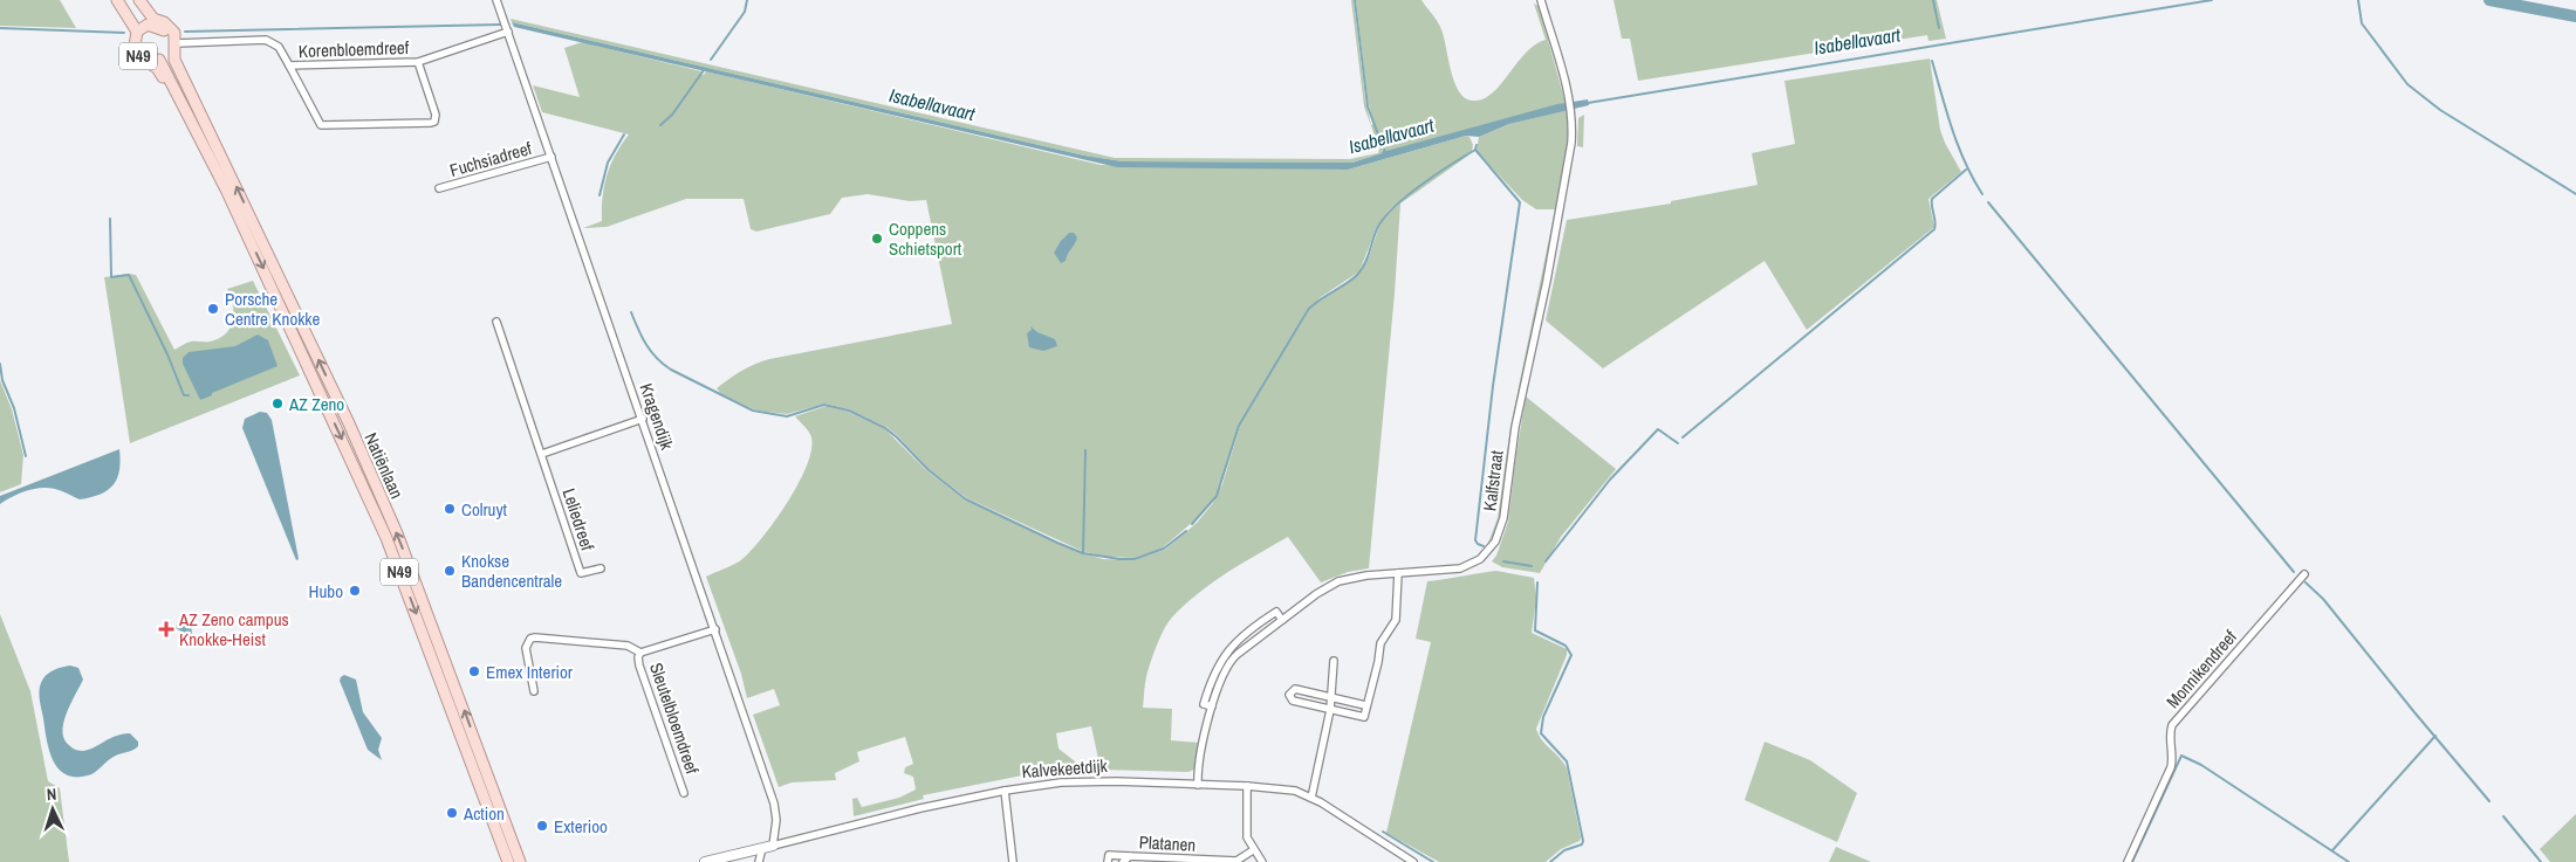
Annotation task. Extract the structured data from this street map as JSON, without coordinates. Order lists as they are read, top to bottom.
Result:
{
  "streets": {
    "main road": ["N49", "Natiënlaan"],
    "street": [
      "Korenbloemdreef",
      "Fuchsiadreef",
      "Kragendijk",
      "Kalfstraat",
      "Leliedreef",
      "Monnikendreef",
      "Sleutelbloemdreef",
      "Kalvekeetdijk",
      "Platanen"
    ]
  },
  "crossings": [
    ["Korenbloemdreef", "Kragendijk"],
    ["Korenbloemdreef", "Natiënlaan"],
    ["Fuchsiadreef", "Kragendijk"],
    ["Kragendijk", "Sleutelbloemdreef"],
    ["Kragendijk", "Kalvekeetdijk"],
    ["Kalfstraat", "Kalvekeetdijk"]
  ],
  "water": ["Isabellavaart"],
  "places": {
    "other": [
      "Coppens Schietsport",
      "Porsche Centre Knokke",
      "AZ Zeno",
      "Colruyt",
      "Knokse Bandencentrale",
      "Hubo",
      "Emex Interior",
      "Action",
      "Exterioo"
    ],
    "health": ["AZ Zeno campus Knokke-Heist"]
  },
  "north": "top"
}
